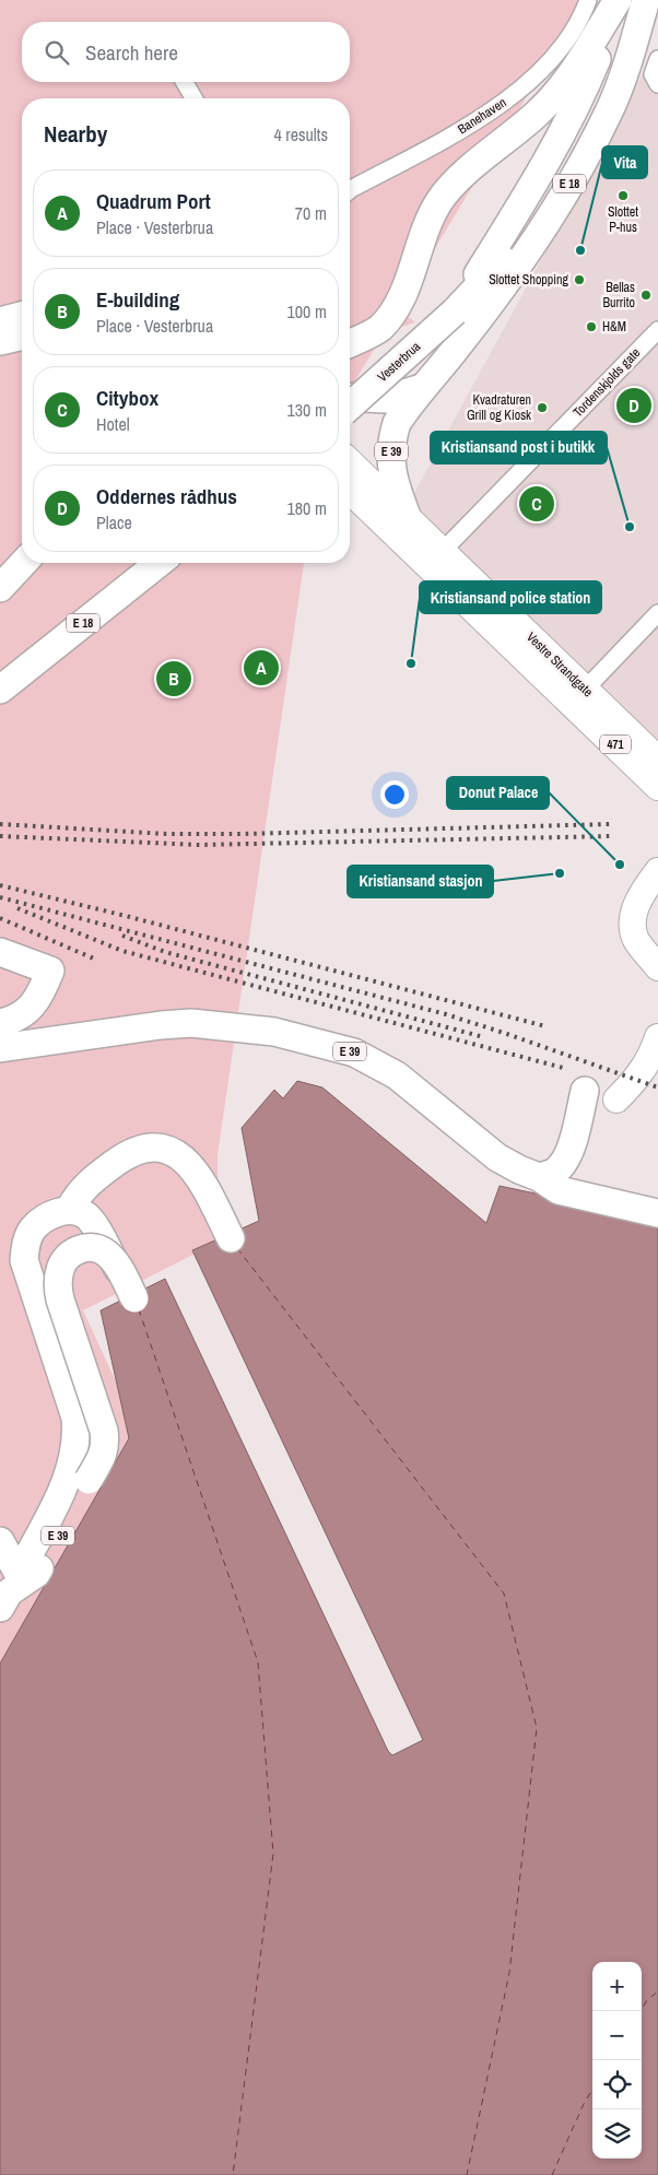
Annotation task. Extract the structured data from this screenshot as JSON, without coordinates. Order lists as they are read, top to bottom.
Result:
{
  "streets": {
    "highway": ["E 18", "Vesterbrua", "E 39"],
    "main road": ["Vestre Strandgate", "471"],
    "street": ["Banehaven", "Tordenskjolds gate"]
  },
  "crossings": [
    ["E 18", "Vesterbrua"],
    ["E 18", "E 39"],
    ["Tordenskjolds gate", "Vestre Strandgate"],
    ["E 39", "Vestre Strandgate"]
  ],
  "places": [
    "Slottet P-hus",
    "Vita",
    "Slottet Shopping",
    "Bellas Burrito",
    "H&M",
    "Kvadraturen Grill og Kiosk",
    "Kristiansand post i butikk",
    "Kristiansand police station",
    "Donut Palace",
    "Kristiansand stasjon"
  ],
  "page": {
    "search": "Search here",
    "heading": ["Nearby", "4 results"],
    "list": [
      {
        "mark": "A",
        "name": "Quadrum Port",
        "note": "Place · Vesterbrua",
        "value": "70 m"
      },
      {
        "mark": "B",
        "name": "E-building",
        "note": "Place · Vesterbrua",
        "value": "100 m"
      },
      {
        "mark": "C",
        "name": "Citybox",
        "note": "Hotel",
        "value": "130 m"
      },
      {
        "mark": "D",
        "name": "Oddernes rådhus",
        "note": "Place",
        "value": "180 m"
      }
    ],
    "pins": [
      "D",
      "C",
      "A",
      "B"
    ],
    "map_buttons": ["+", "−"]
  }
}
